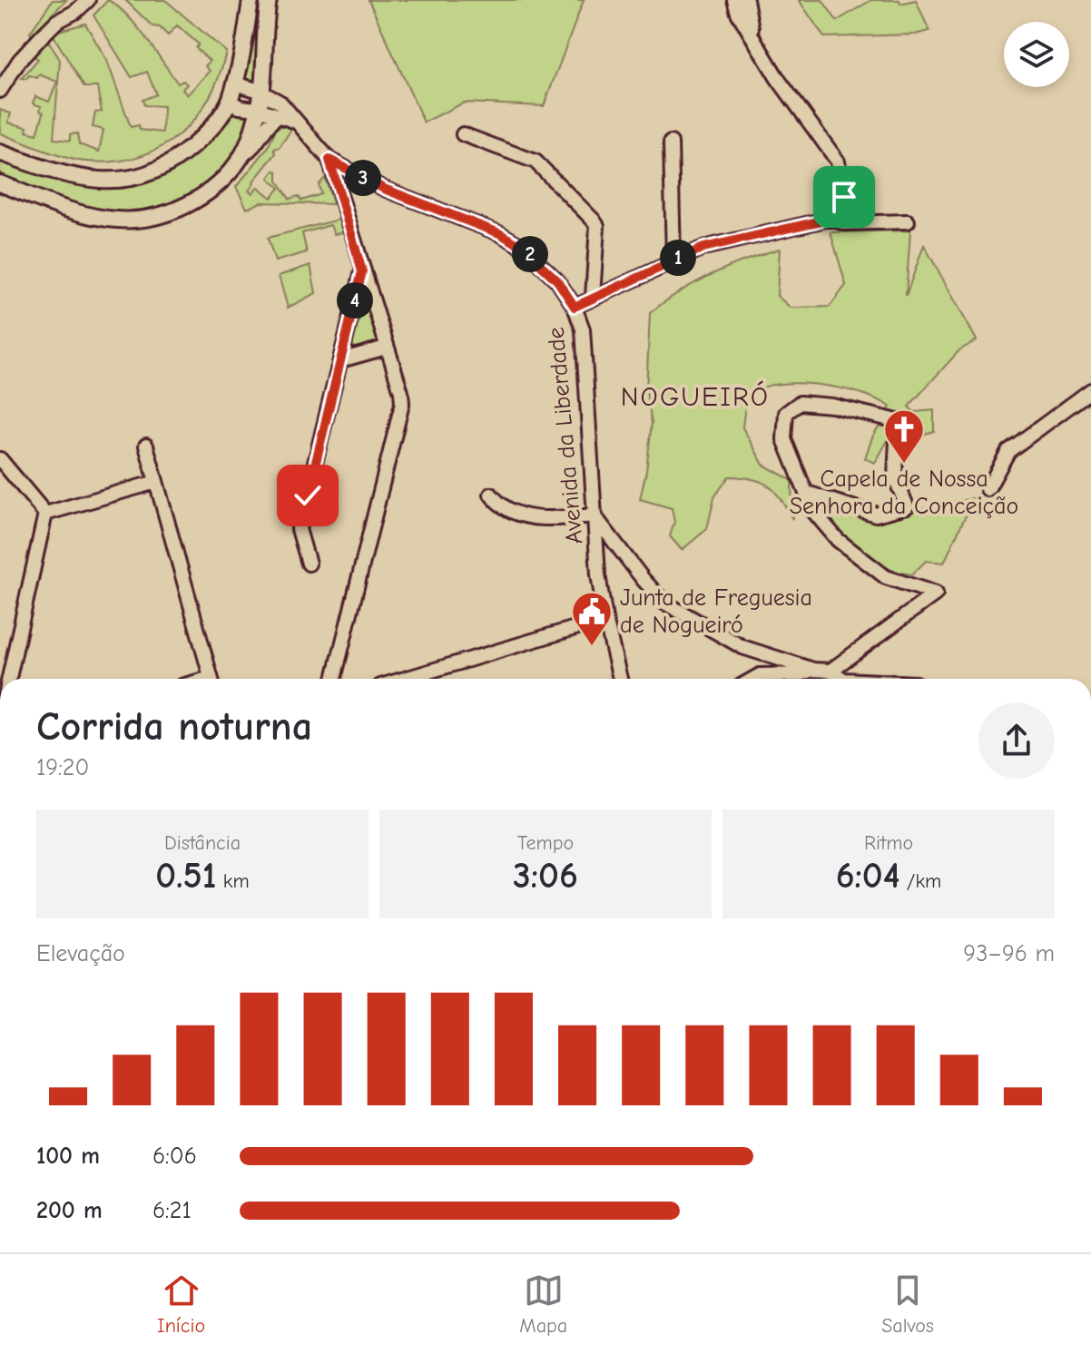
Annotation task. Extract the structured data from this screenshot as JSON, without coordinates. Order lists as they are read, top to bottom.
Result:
{
  "streets": {
    "street": ["Avenida da Liberdade"]
  },
  "districts": ["NOGUEIRÓ"],
  "places": {
    "church": ["Capela de Nossa Senhora da Conceição"],
    "public building": ["Junta de Freguesia de Nogueiró"]
  },
  "page": {
    "pins": [
      "3",
      "2",
      "1",
      "4"
    ],
    "heading": ["Corrida noturna", "19:20"],
    "stats": [
      ["Distância", "0.51 km"],
      ["Tempo", "3:06"],
      ["Ritmo", "6:04 /km"]
    ],
    "chart": ["Elevação", "93–96 m"],
    "list": [
      {
        "name": "100 m",
        "note": "6:06"
      },
      {
        "name": "200 m",
        "note": "6:21"
      }
    ],
    "tabs": ["Início", "Mapa", "Salvos"]
  }
}
